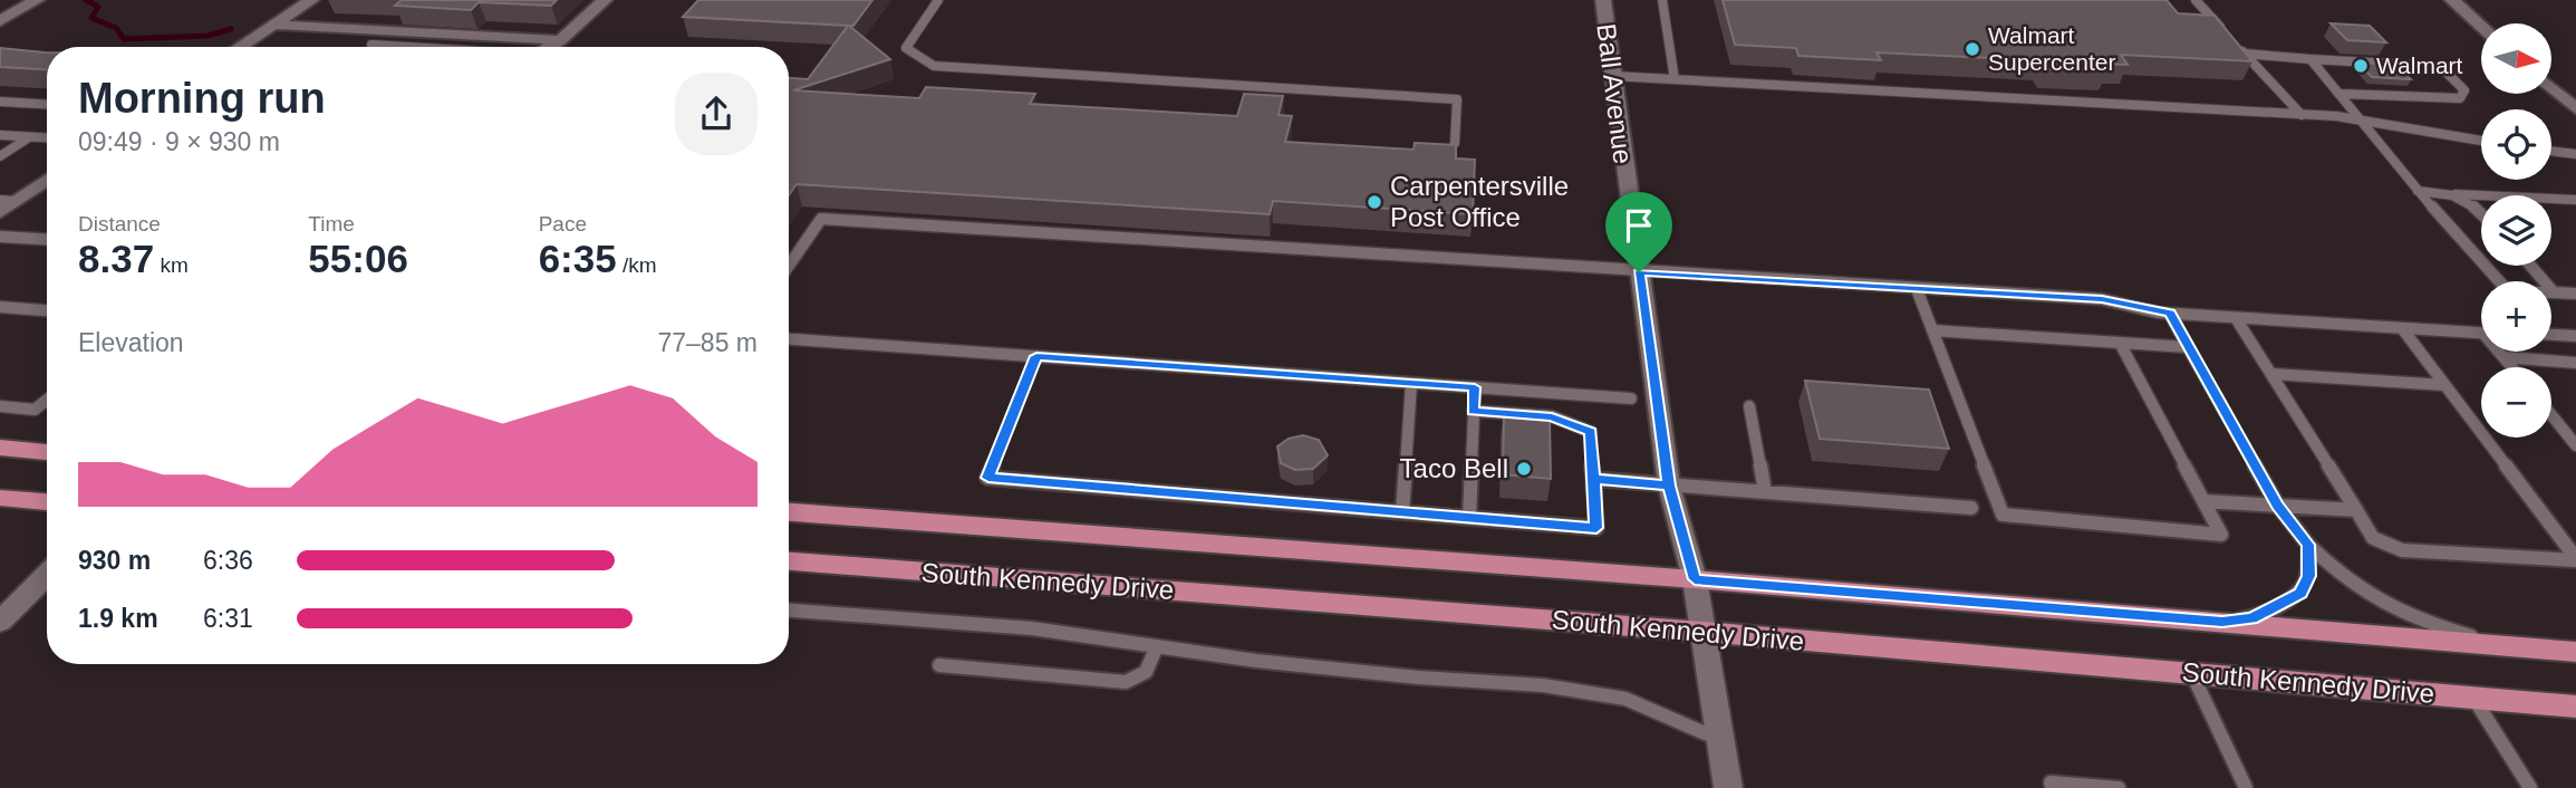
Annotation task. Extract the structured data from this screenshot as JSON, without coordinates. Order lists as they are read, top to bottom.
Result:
{
  "streets": {
    "main road": ["South Kennedy Drive"],
    "street": ["Ball Avenue"]
  },
  "crossings": [
    ["Ball Avenue", "South Kennedy Drive"]
  ],
  "places": [
    "Walmart Supercenter",
    "Walmart",
    "Carpentersville Post Office",
    "Taco Bell"
  ],
  "north": "right",
  "page": {
    "map_buttons": ["+", "−"],
    "heading": ["Morning run", "09:49 · 9 × 930 m"],
    "stats": [
      ["Distance", "8.37 km"],
      ["Time", "55:06"],
      ["Pace", "6:35 /km"]
    ],
    "chart": ["Elevation", "77–85 m"],
    "list": [
      {
        "name": "930 m",
        "note": "6:36"
      },
      {
        "name": "1.9 km",
        "note": "6:31"
      }
    ]
  }
}
